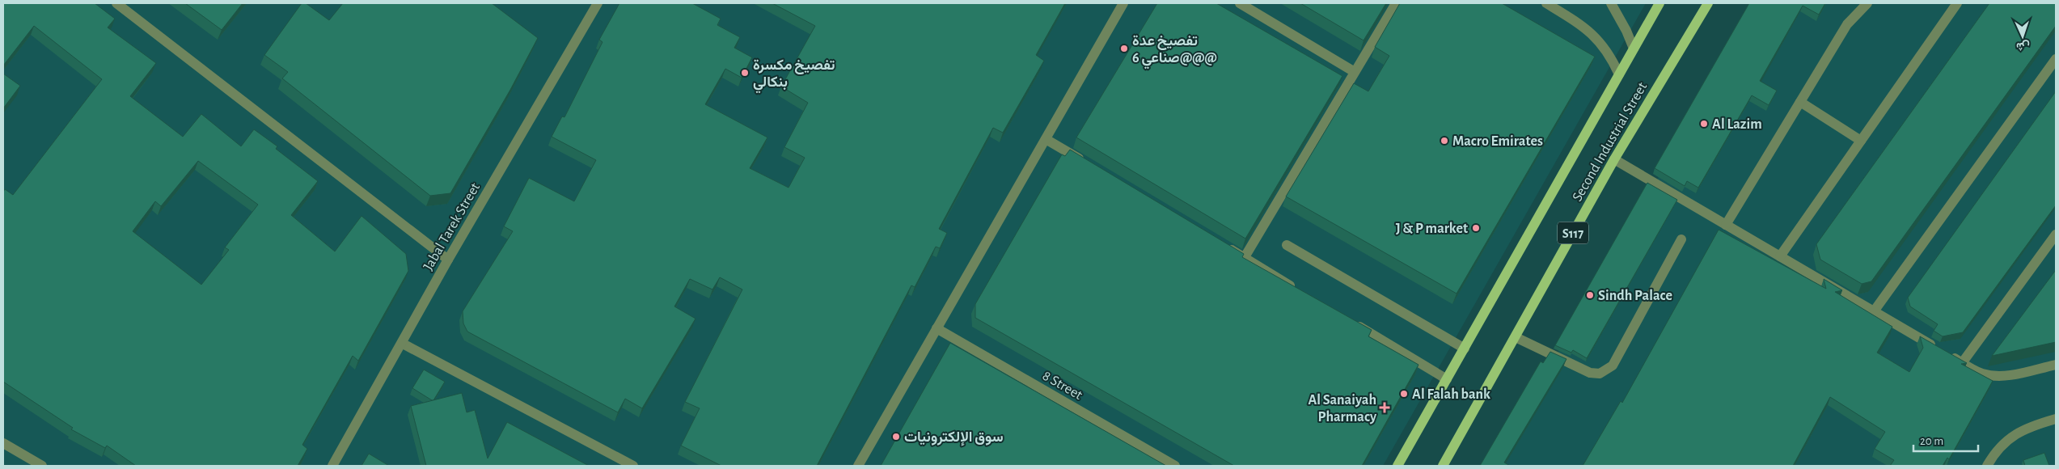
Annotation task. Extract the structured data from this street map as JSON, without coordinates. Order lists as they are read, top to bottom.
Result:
{
  "streets": {
    "main road": ["Second Industrial Street", "S117"],
    "street": ["Jabal Tarek Street", "8 Street"]
  },
  "places": {
    "other": [
      "تفصيخ عدة صناعي 6@@@",
      "تفصيخ مكسرة بنكالي",
      "Al Lazim",
      "Macro Emirates",
      "J & P market",
      "Sindh Palace",
      "Al Falah bank",
      "سوق الإلكترونيات"
    ],
    "health": ["Al Sanaiyah Pharmacy"]
  },
  "scale_bar": "20 m",
  "north": "bottom"
}
